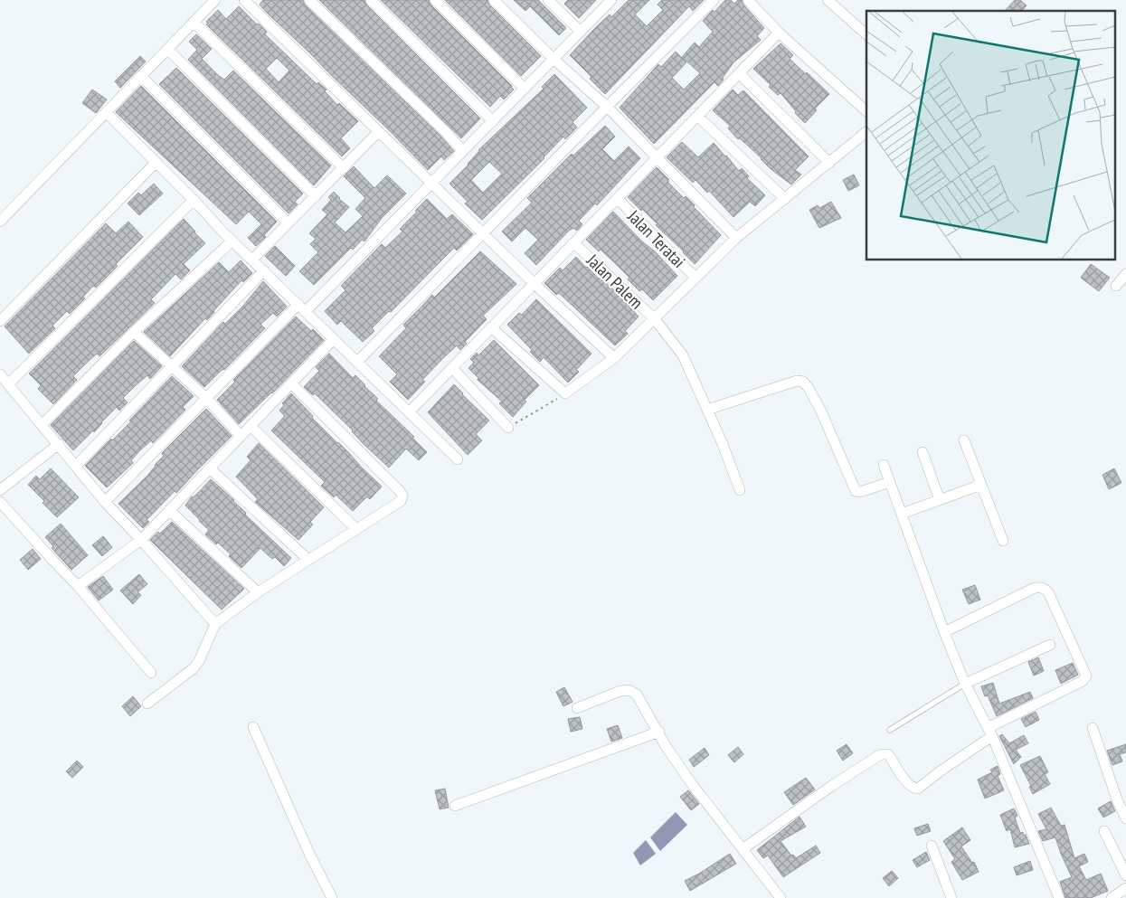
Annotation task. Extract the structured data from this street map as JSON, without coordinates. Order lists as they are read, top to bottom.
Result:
{
  "streets": {
    "street": ["Jalan Teratai", "Jalan Palem"]
  }
}
